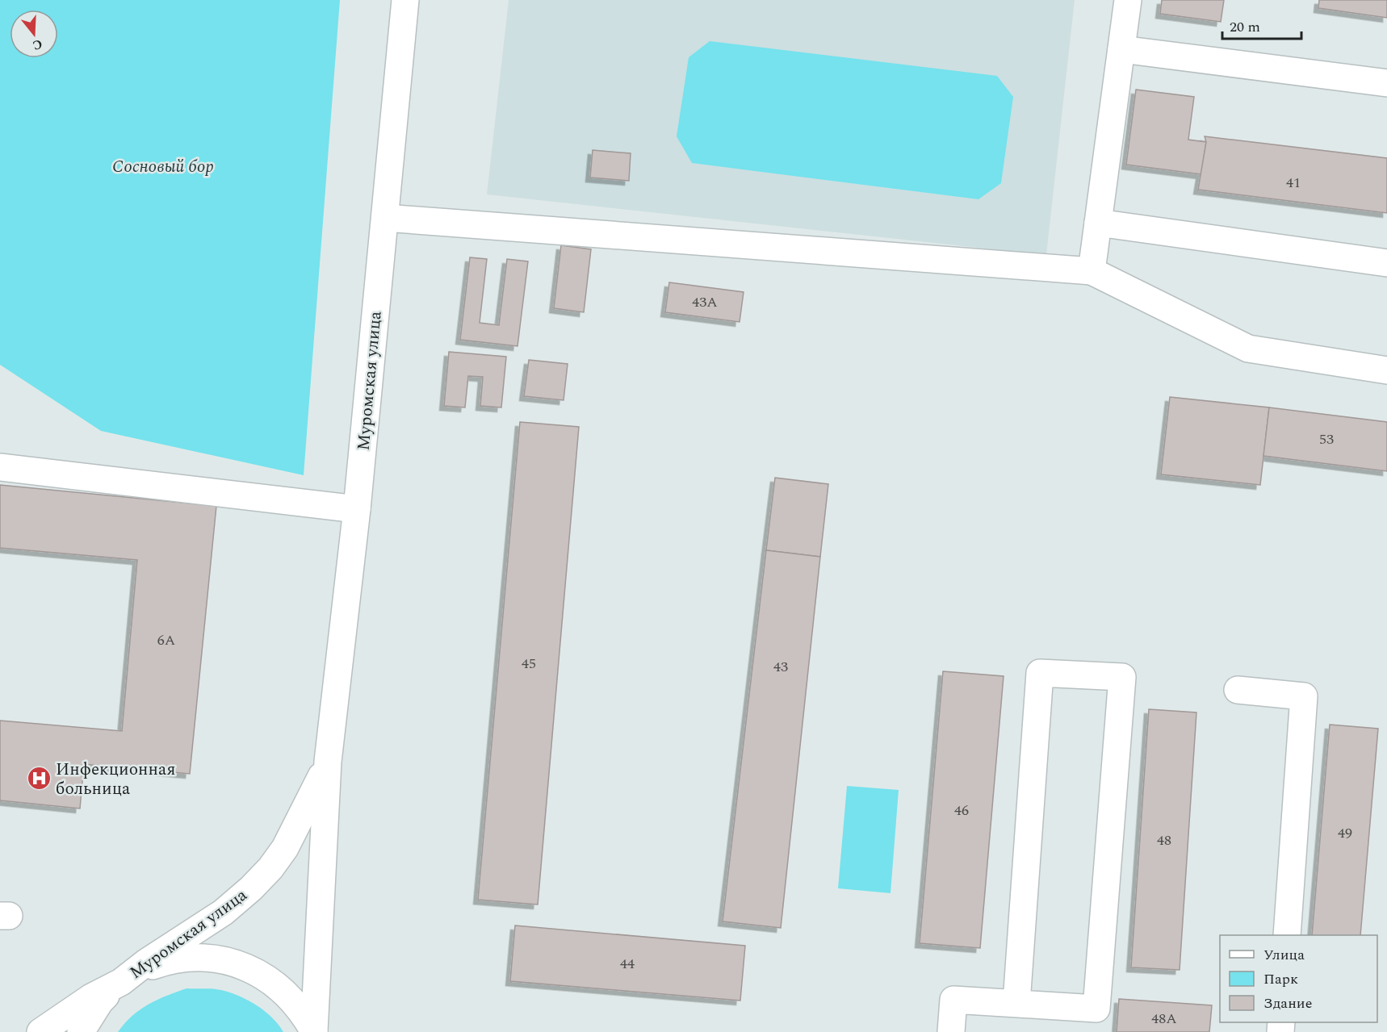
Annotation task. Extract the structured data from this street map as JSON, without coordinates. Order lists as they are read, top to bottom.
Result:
{
  "streets": {
    "main road": ["Муромская улица"]
  },
  "parks": ["Сосновый бор"],
  "places": {
    "hospital": ["Инфекционная больница"]
  },
  "house_numbers": [
    "41",
    "43А",
    "53",
    "6А",
    "45",
    "43",
    "46",
    "49",
    "48",
    "44",
    "48А"
  ],
  "legend": ["Улица", "Парк", "Здание"],
  "scale_bar": "20 m",
  "north": "bottom"
}
